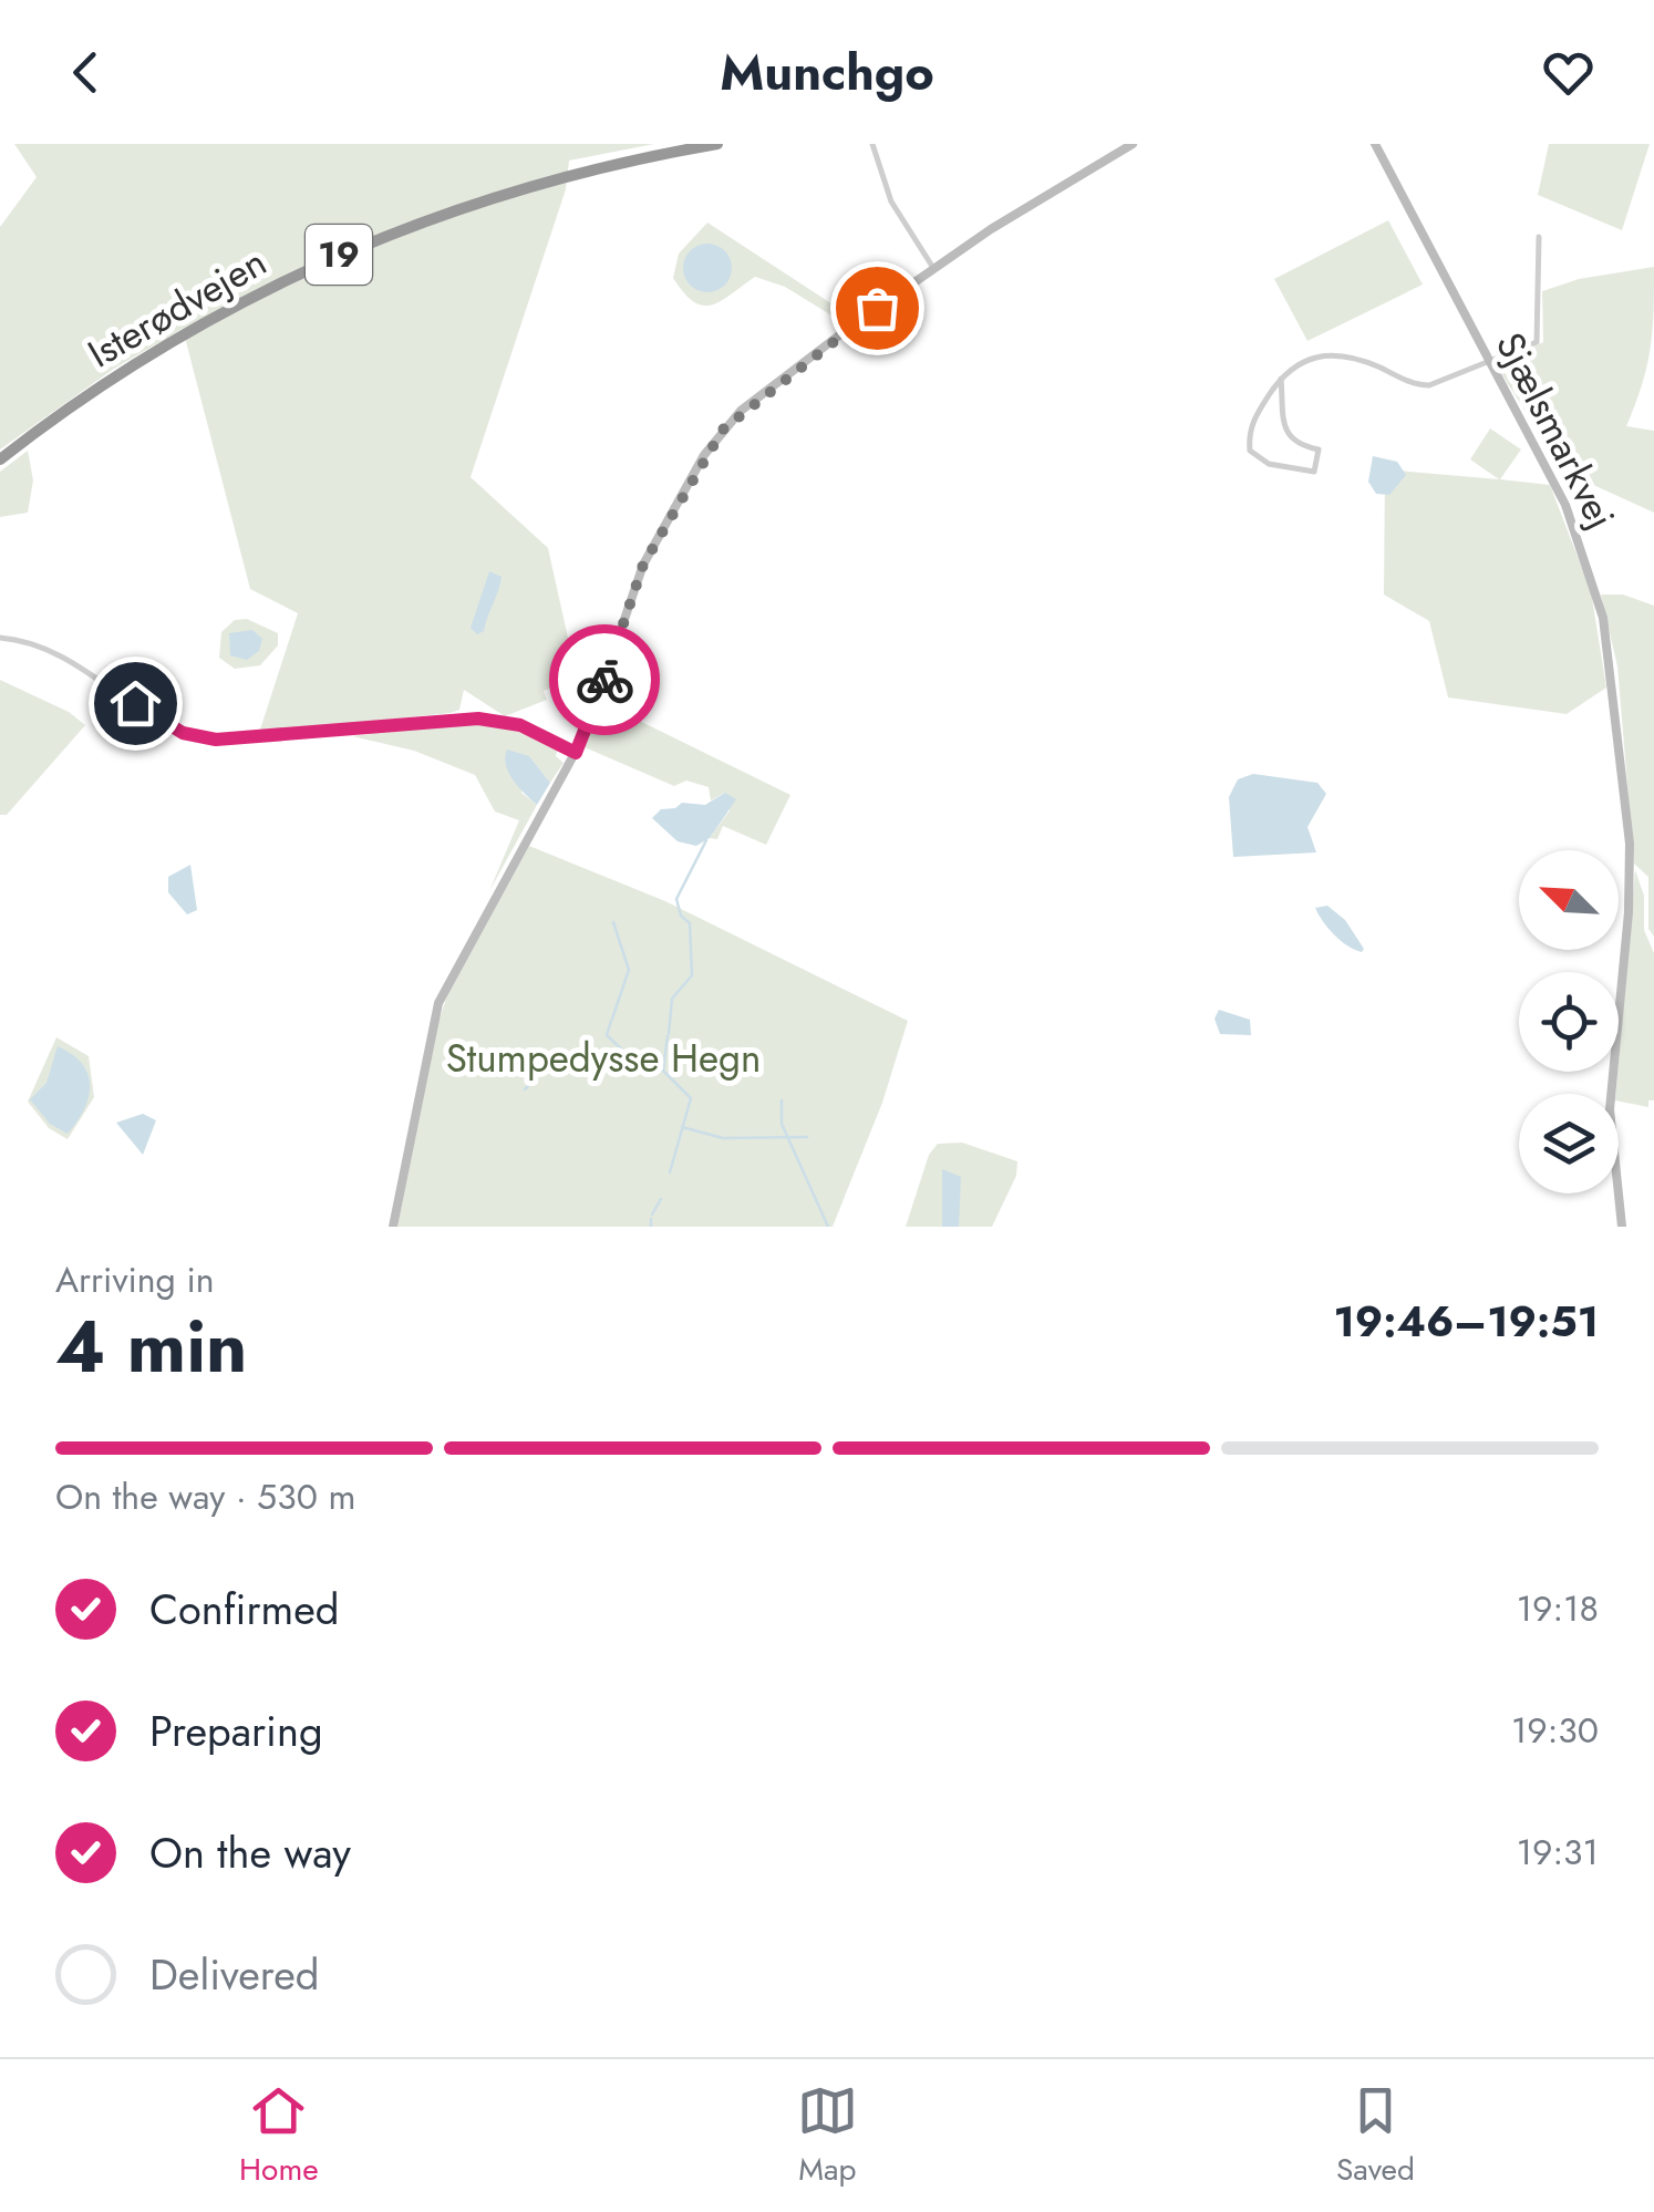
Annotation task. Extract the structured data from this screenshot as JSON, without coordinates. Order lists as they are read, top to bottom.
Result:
{
  "streets": {
    "highway": ["19", "Isterødvejen"],
    "street": ["Sjælsmarkvej"]
  },
  "parks": ["Stumpedysse Hegn"],
  "north": "top left",
  "page": {
    "header": "Munchgo",
    "heading": ["4 min", "Arriving in", "19:46–19:51"],
    "bar": "On the way · 530 m",
    "list": [
      ["Confirmed", "19:18"],
      ["Preparing", "19:30"],
      ["On the way", "19:31"],
      "Delivered"
    ],
    "tabs": ["Home", "Map", "Saved"]
  }
}
